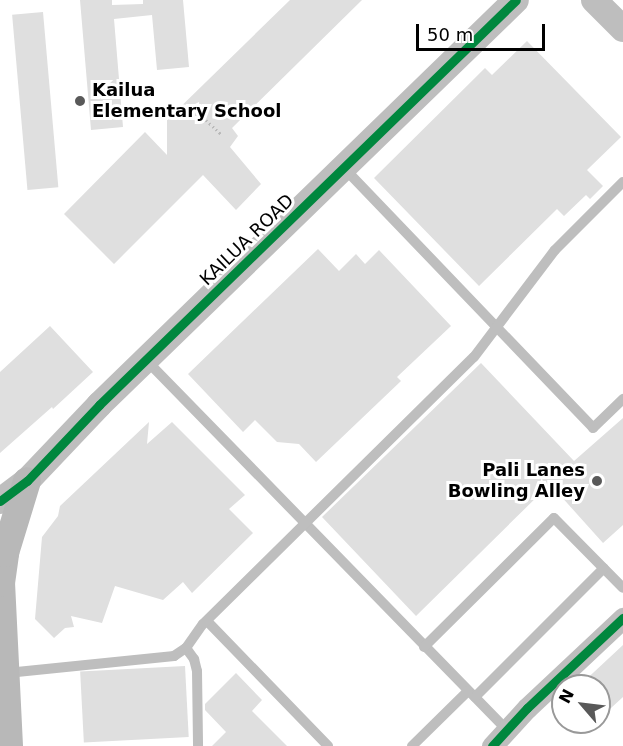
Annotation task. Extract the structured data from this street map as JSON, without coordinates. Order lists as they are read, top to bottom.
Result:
{
  "streets": {
    "street": ["KAILUA ROAD"]
  },
  "places": ["Kailua Elementary School", "Pali Lanes Bowling Alley"],
  "scale_bar": "50 m",
  "north": "top left"
}
